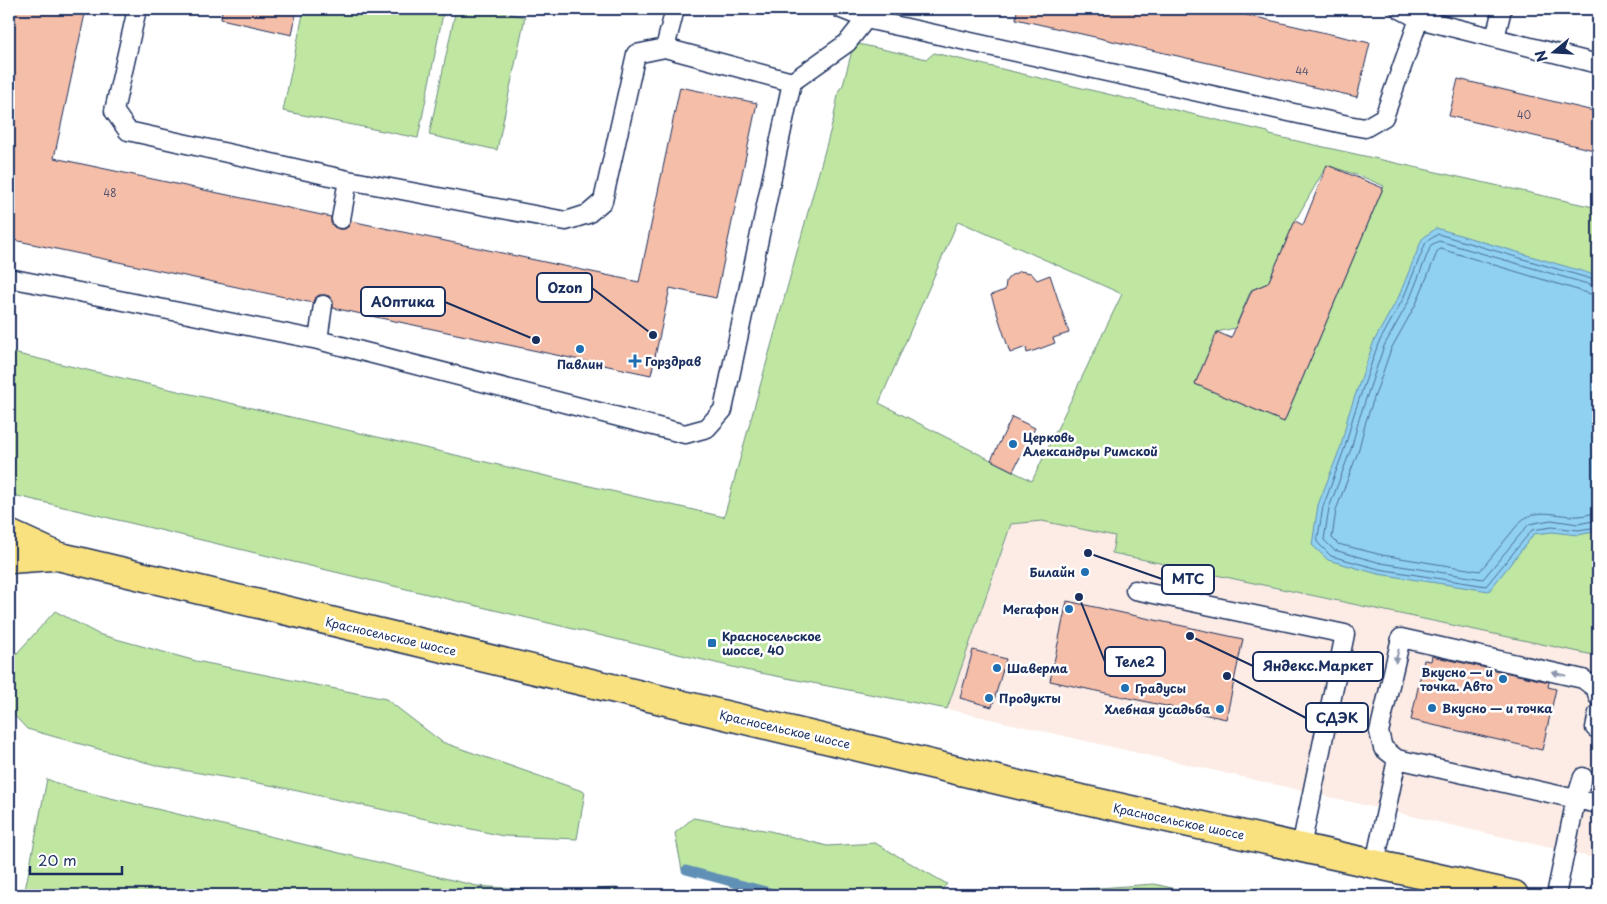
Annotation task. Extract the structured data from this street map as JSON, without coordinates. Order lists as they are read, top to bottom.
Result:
{
  "streets": {
    "highway": ["Красносельское шоссе"]
  },
  "places": {
    "other": [
      "Ozon",
      "АОптика",
      "Павлин",
      "Церковь Александры Римской",
      "МТС",
      "Билайн",
      "Теле2",
      "Мегафон",
      "Яндекс.Маркет",
      "Шаверма",
      "СДЭК",
      "Вкусно — и точка. Авто",
      "Градусы",
      "Продукты",
      "Вкусно — и точка",
      "Хлебная усадьба"
    ],
    "health": ["Горздрав"],
    "transit": ["Красносельское шоссе, 40"]
  },
  "house_numbers": ["44", "40", "48"],
  "scale_bar": "20 m",
  "north": "left"
}
